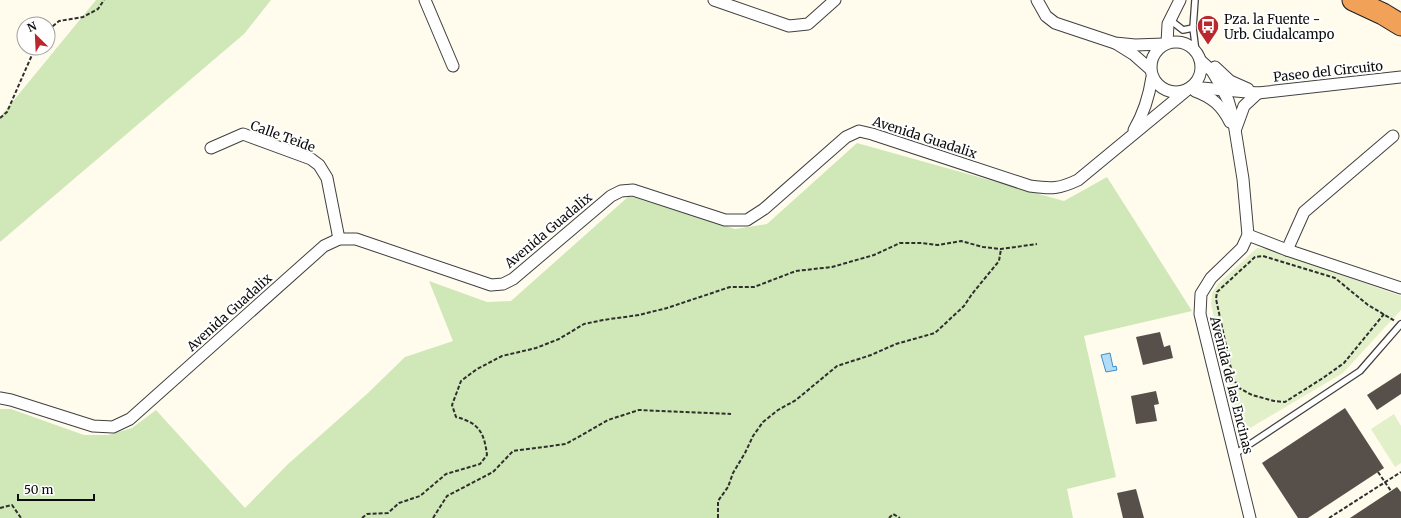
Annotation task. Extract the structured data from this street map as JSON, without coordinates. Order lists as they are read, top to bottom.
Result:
{
  "streets": {
    "street": [
      "Paseo del Circuito",
      "Calle Teide",
      "Avenida Guadalix",
      "Avenida de las Encinas"
    ]
  },
  "crossings": [
    ["Paseo del Circuito", "Avenida Guadalix"],
    ["Calle Teide", "Avenida Guadalix"]
  ],
  "places": {
    "bus stop": ["Pza. la Fuente - Urb. Ciudalcampo"]
  },
  "scale_bar": "50 m",
  "north": "top left"
}
